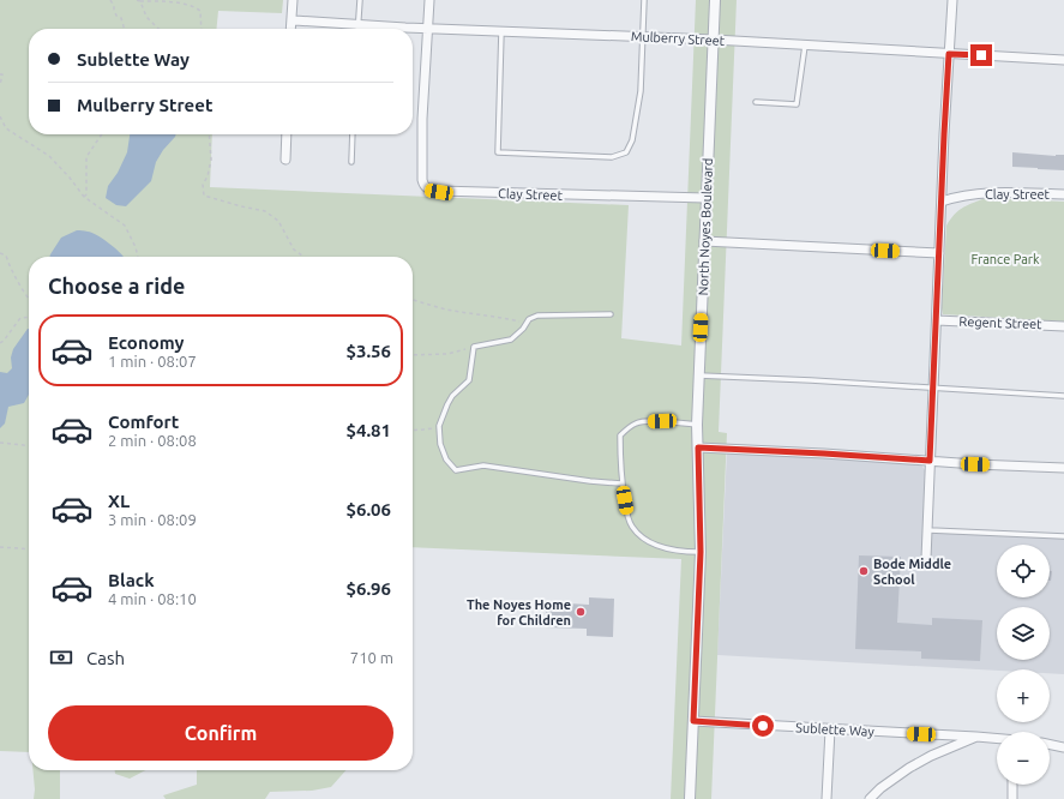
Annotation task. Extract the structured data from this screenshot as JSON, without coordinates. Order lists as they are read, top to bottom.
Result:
{
  "streets": {
    "street": [
      "Mulberry Street",
      "Clay Street",
      "North Noyes Boulevard",
      "Regent Street",
      "Sublette Way"
    ]
  },
  "crossings": [
    ["Mulberry Street", "Clay Street"],
    ["Mulberry Street", "North Noyes Boulevard"],
    ["Clay Street", "North Noyes Boulevard"],
    ["North Noyes Boulevard", "Sublette Way"]
  ],
  "parks": ["France Park"],
  "places": ["Bode Middle School", "The Noyes Home for Children"],
  "page": {
    "banner": ["Sublette Way", "Mulberry Street"],
    "heading": "Choose a ride",
    "list": [
      {
        "name": "Economy",
        "note": "1 min · 08:07",
        "value": "$3.56"
      },
      {
        "name": "Comfort",
        "note": "2 min · 08:08",
        "value": "$4.81"
      },
      {
        "name": "XL",
        "note": "3 min · 08:09",
        "value": "$6.06"
      },
      {
        "name": "Black",
        "note": "4 min · 08:10",
        "value": "$6.96"
      }
    ],
    "map_buttons": ["+", "−"],
    "pay": ["Cash", "710 m"],
    "buttons": "Confirm"
  }
}
